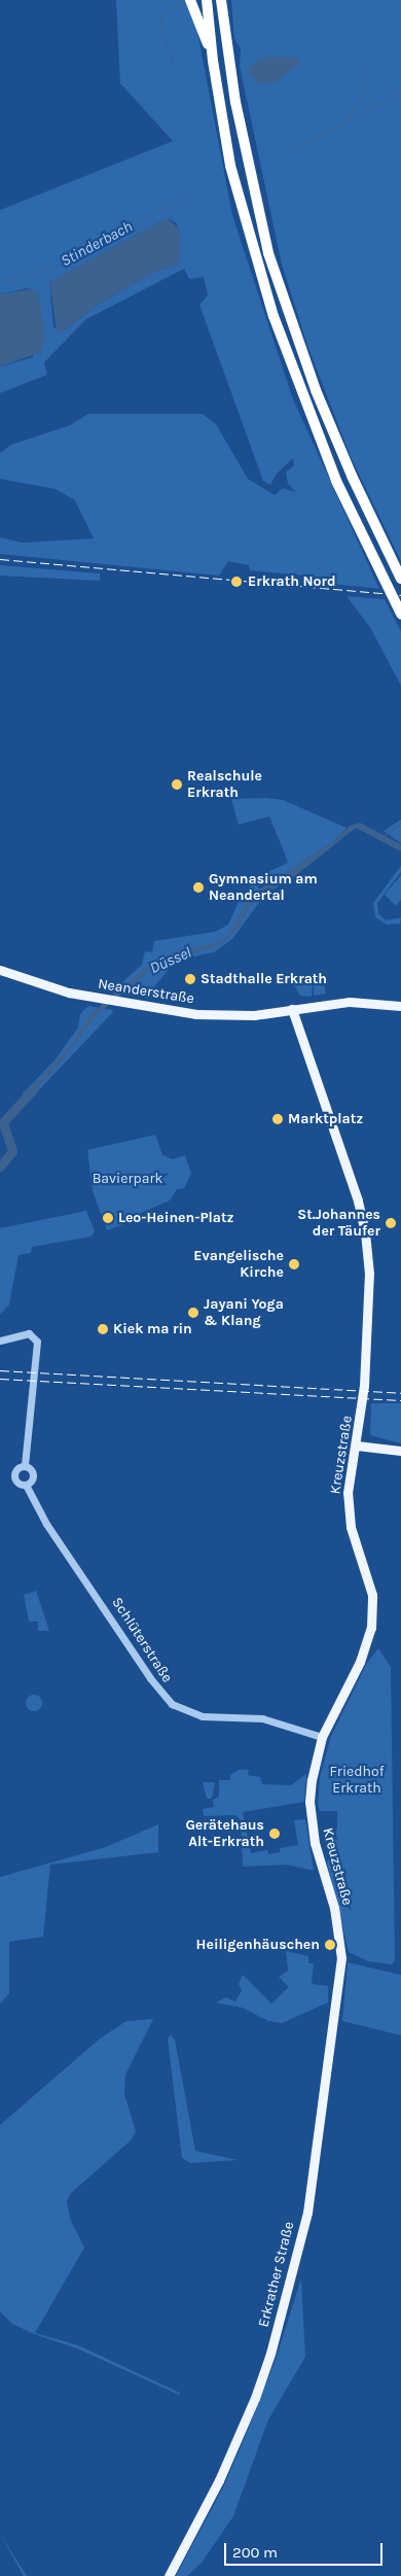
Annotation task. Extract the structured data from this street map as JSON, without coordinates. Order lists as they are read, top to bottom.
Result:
{
  "streets": {
    "main road": ["Neanderstraße", "Kreuzstraße", "Erkrather Straße"],
    "street": ["Schlüterstraße"]
  },
  "crossings": [
    ["Neanderstraße", "Kreuzstraße"],
    ["Kreuzstraße", "Schlüterstraße"],
    ["Kreuzstraße", "Erkrather Straße"]
  ],
  "water": ["Stinderbach", "Düssel"],
  "parks": ["Bavierpark", "Friedhof Erkrath"],
  "places": [
    "Erkrath Nord",
    "Realschule Erkrath",
    "Gymnasium am Neandertal",
    "Stadthalle Erkrath",
    "Marktplatz",
    "Leo-Heinen-Platz",
    "St.Johannes der Täufer",
    "Evangelische Kirche",
    "Jayani Yoga & Klang",
    "Kiek ma rin",
    "Gerätehaus Alt-Erkrath",
    "Heiligenhäuschen"
  ],
  "scale_bar": "200 m"
}
